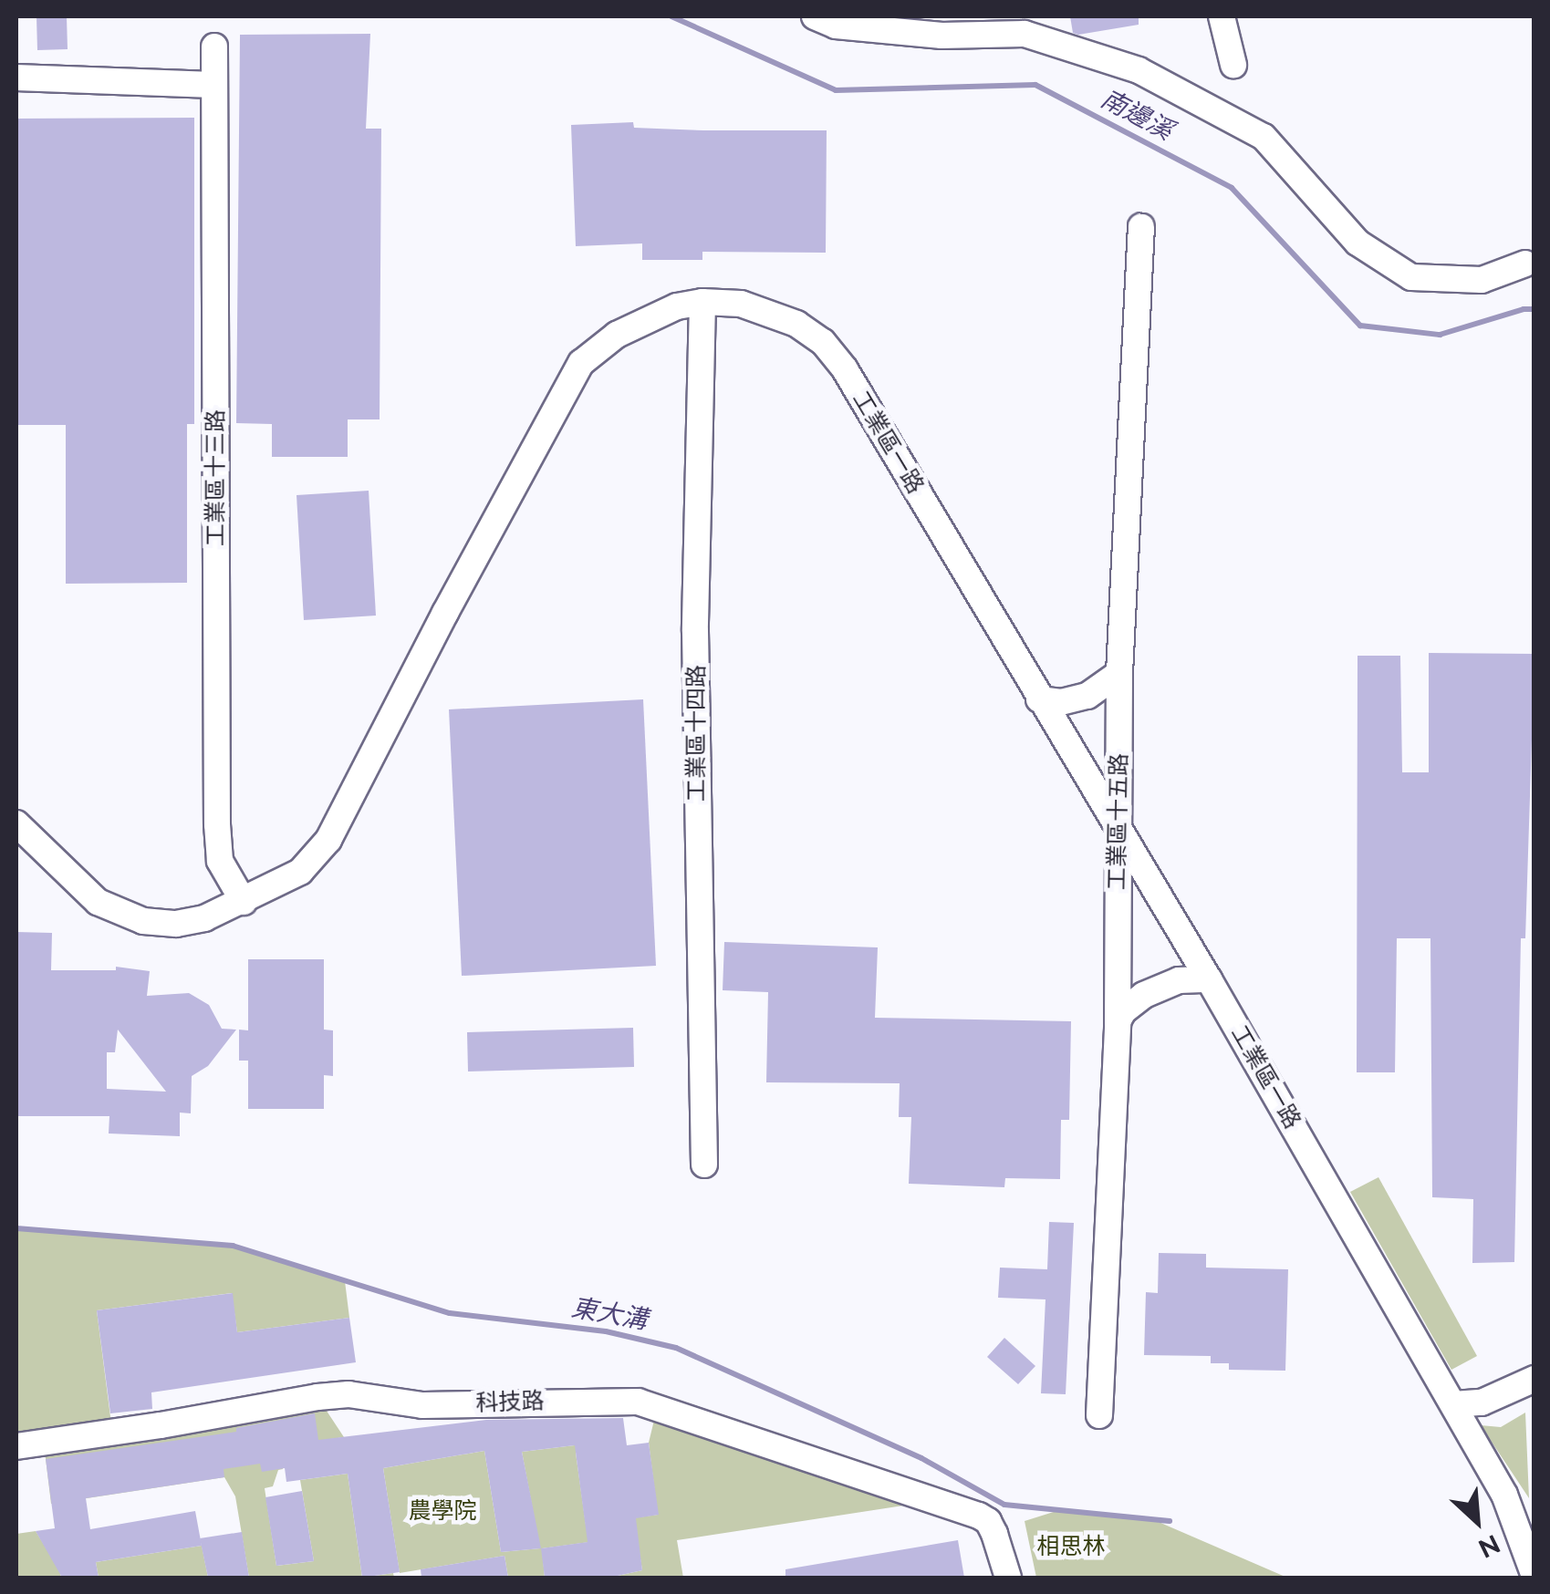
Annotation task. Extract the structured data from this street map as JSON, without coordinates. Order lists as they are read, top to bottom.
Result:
{
  "streets": {
    "street": [
      "工業區一路",
      "工業區十三路",
      "工業區十四路",
      "工業區十五路",
      "科技路"
    ]
  },
  "crossings": [
    ["工業區一路", "工業區十三路"],
    ["工業區一路", "工業區十四路"],
    ["工業區一路", "工業區十五路"]
  ],
  "water": ["南邊溪", "東大溝"],
  "parks": ["農學院", "相思林"],
  "north": "bottom right"
}
